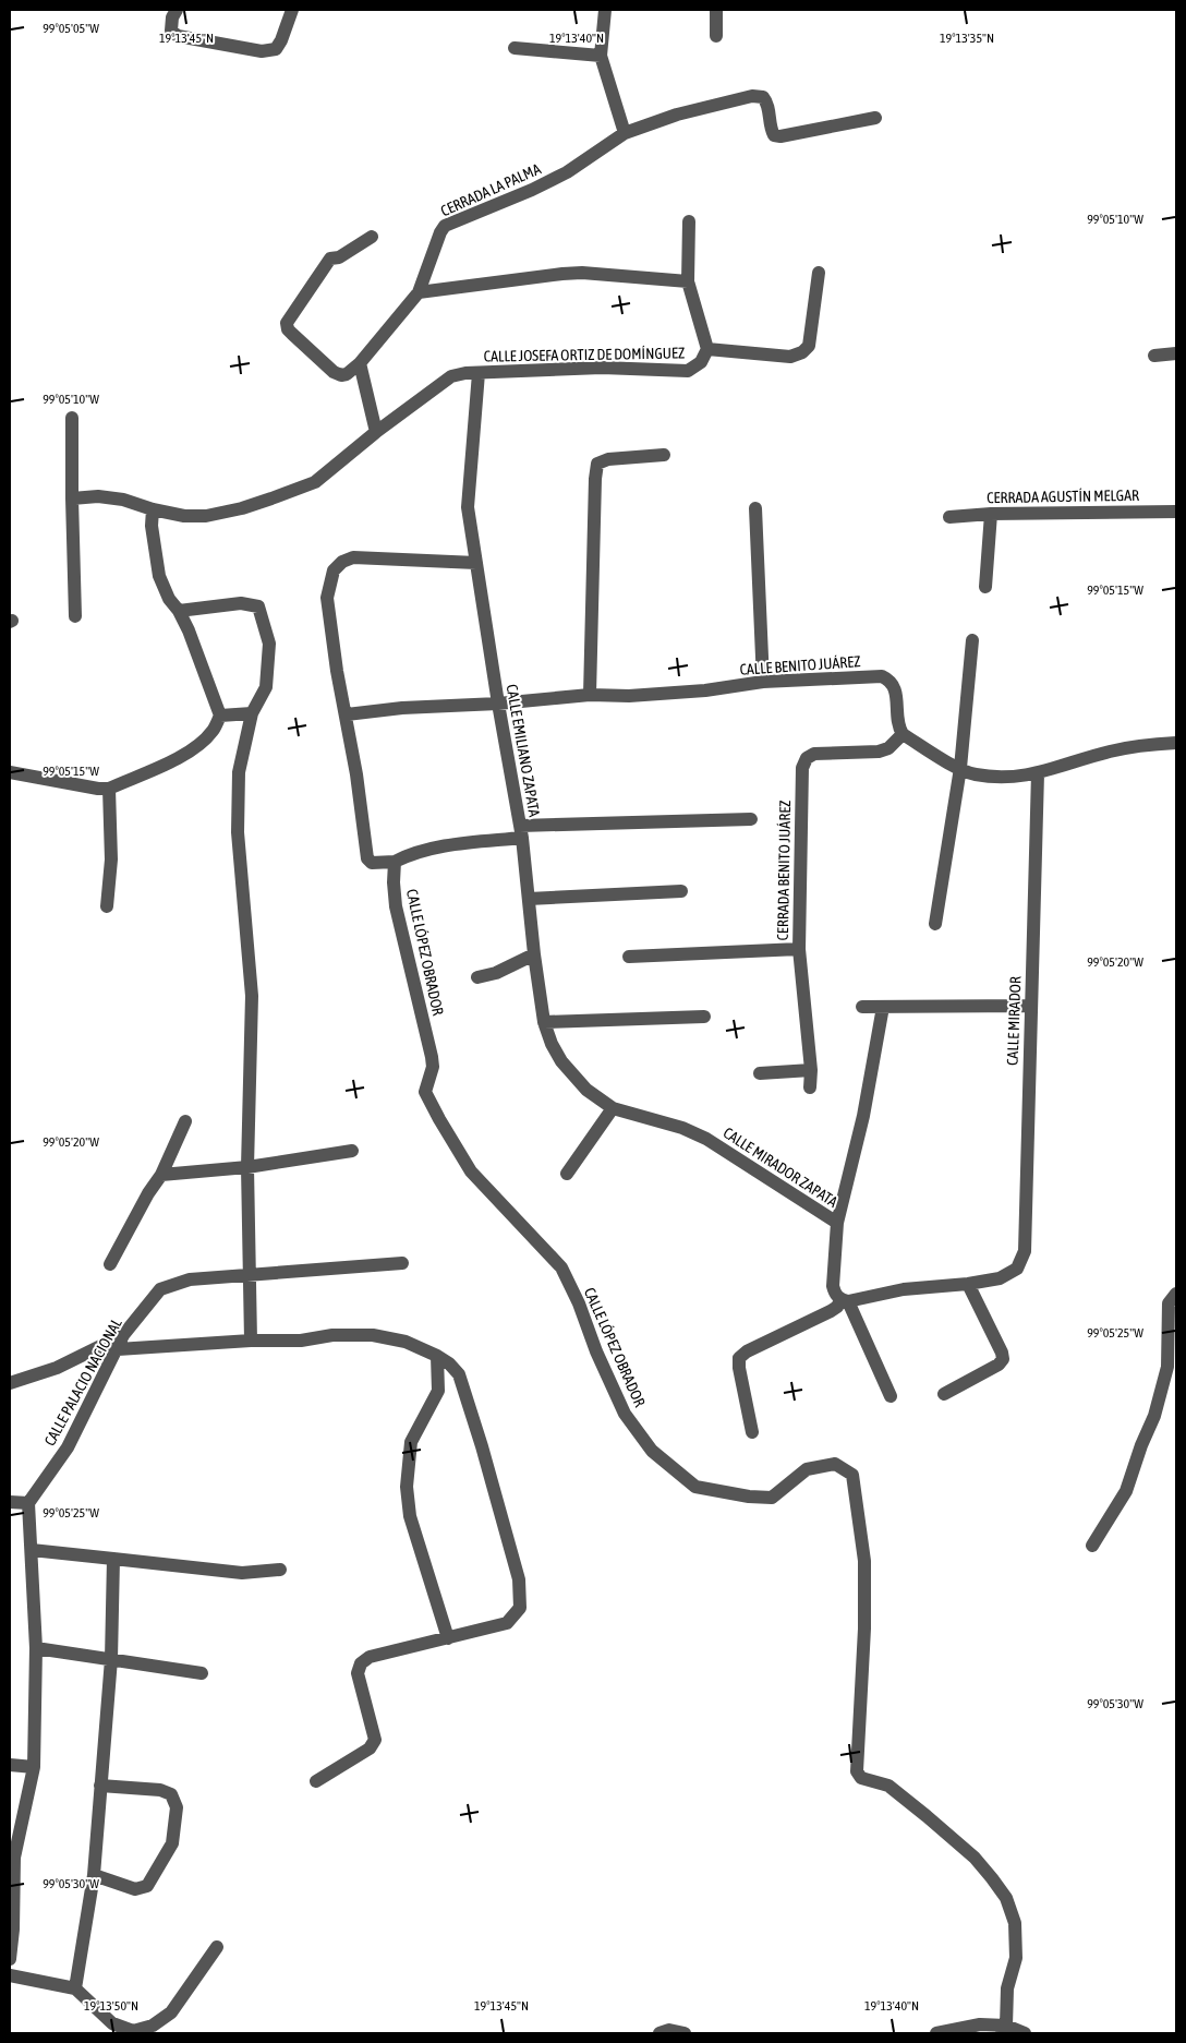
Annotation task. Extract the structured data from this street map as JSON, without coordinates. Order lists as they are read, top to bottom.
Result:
{
  "streets": {
    "street": [
      "CERRADA LA PALMA",
      "CALLE JOSEFA ORTIZ DE DOMÍNGUEZ",
      "CERRADA AGUSTÍN MELGAR",
      "CALLE BENITO JUÁREZ",
      "CALLE EMILIANO ZAPATA",
      "CERRADA BENITO JUÁREZ",
      "CALLE LÓPEZ OBRADOR",
      "CALLE MIRADOR",
      "CALLE MIRADOR ZAPATA",
      "CALLE PALACIO NACIONAL"
    ]
  },
  "crossings": [
    ["CALLE JOSEFA ORTIZ DE DOMÍNGUEZ", "CALLE EMILIANO ZAPATA"],
    ["CALLE BENITO JUÁREZ", "CALLE EMILIANO ZAPATA"],
    ["CALLE BENITO JUÁREZ", "CERRADA BENITO JUÁREZ"],
    ["CALLE EMILIANO ZAPATA", "CALLE MIRADOR ZAPATA"]
  ],
  "coordinates": [
    "99°05'05\"W",
    "19°13'45\"N",
    "19°13'40\"N",
    "19°13'35\"N",
    "99°05'10\"W",
    "99°05'15\"W",
    "99°05'20\"W",
    "99°05'25\"W",
    "99°05'30\"W",
    "19°13'50\"N"
  ]
}
